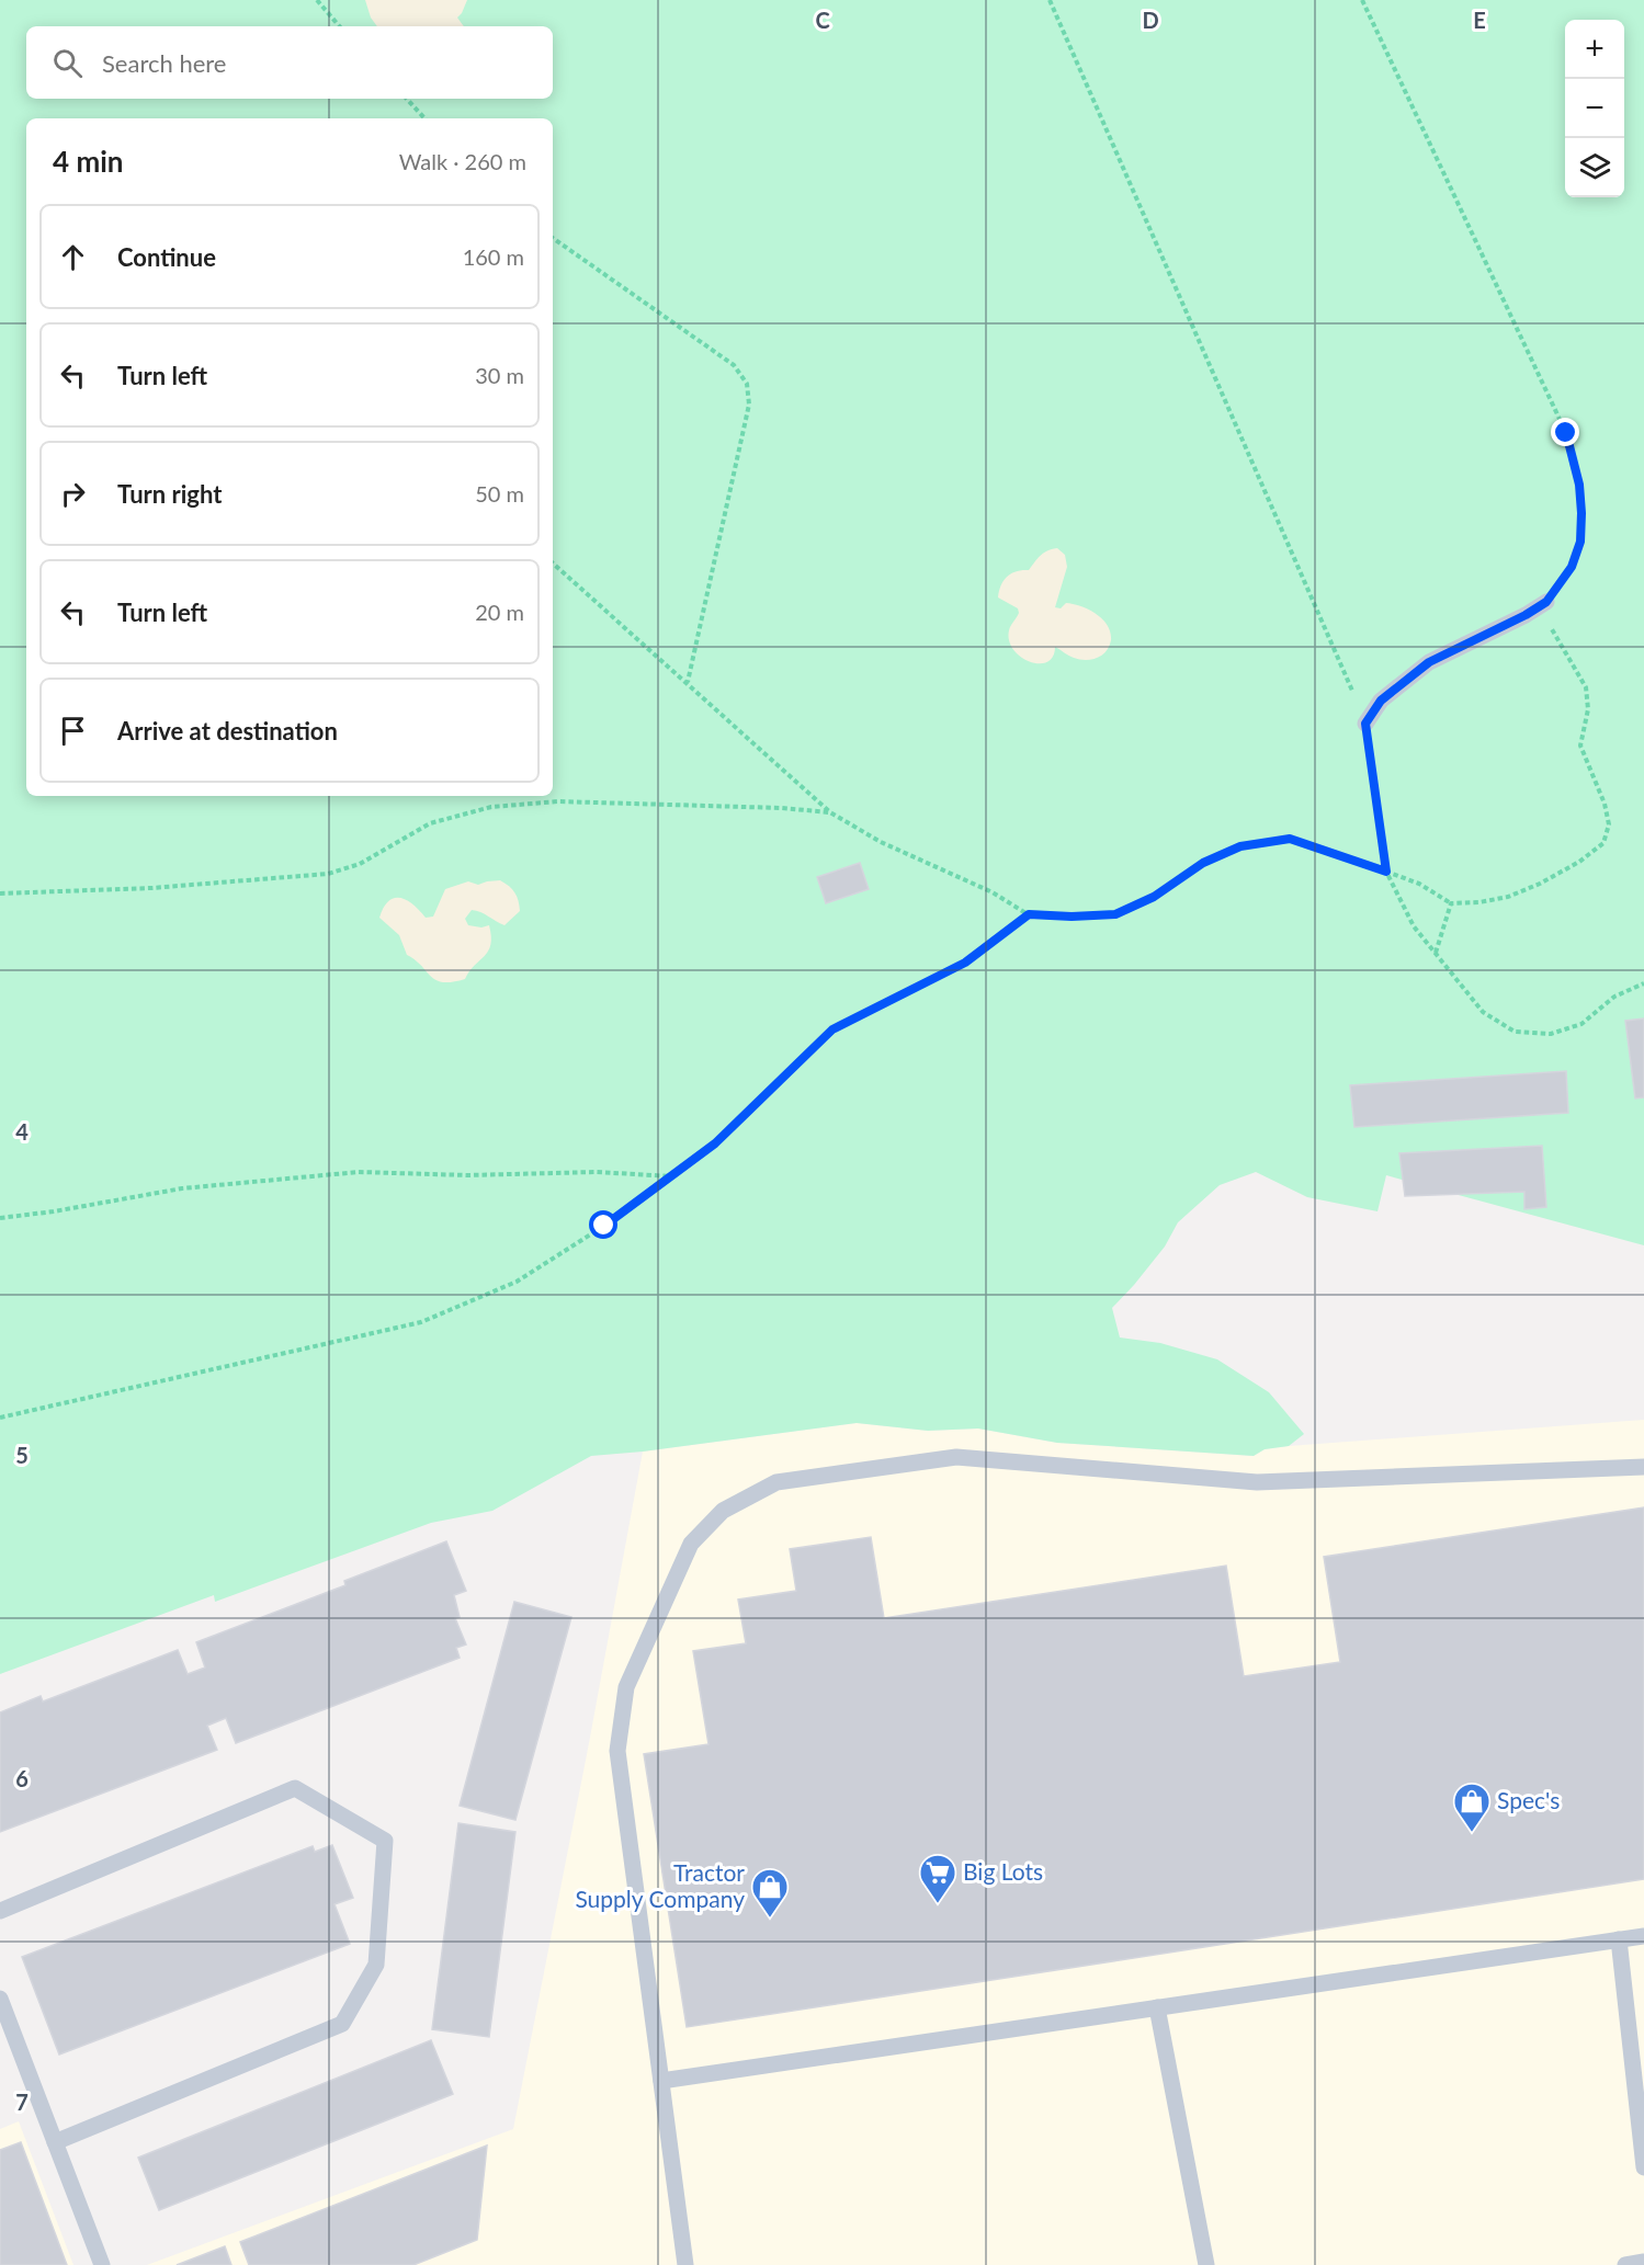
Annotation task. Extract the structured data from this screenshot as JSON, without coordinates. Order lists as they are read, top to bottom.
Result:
{
  "places": {
    "shop": ["Spec's", "Tractor Supply Company"],
    "supermarket": ["Big Lots"]
  },
  "page": {
    "map_buttons": ["+", "−"],
    "search": "Search here",
    "heading": ["4 min", "Walk · 260 m"],
    "list": [
      ["Continue", "160 m"],
      ["Turn left", "30 m"],
      ["Turn right", "50 m"],
      ["Turn left", "20 m"],
      "Arrive at destination"
    ]
  },
  "grid": {
    "columns": ["C", "D", "E"],
    "rows": [
      "4",
      "5",
      "6",
      "7"
    ]
  }
}
